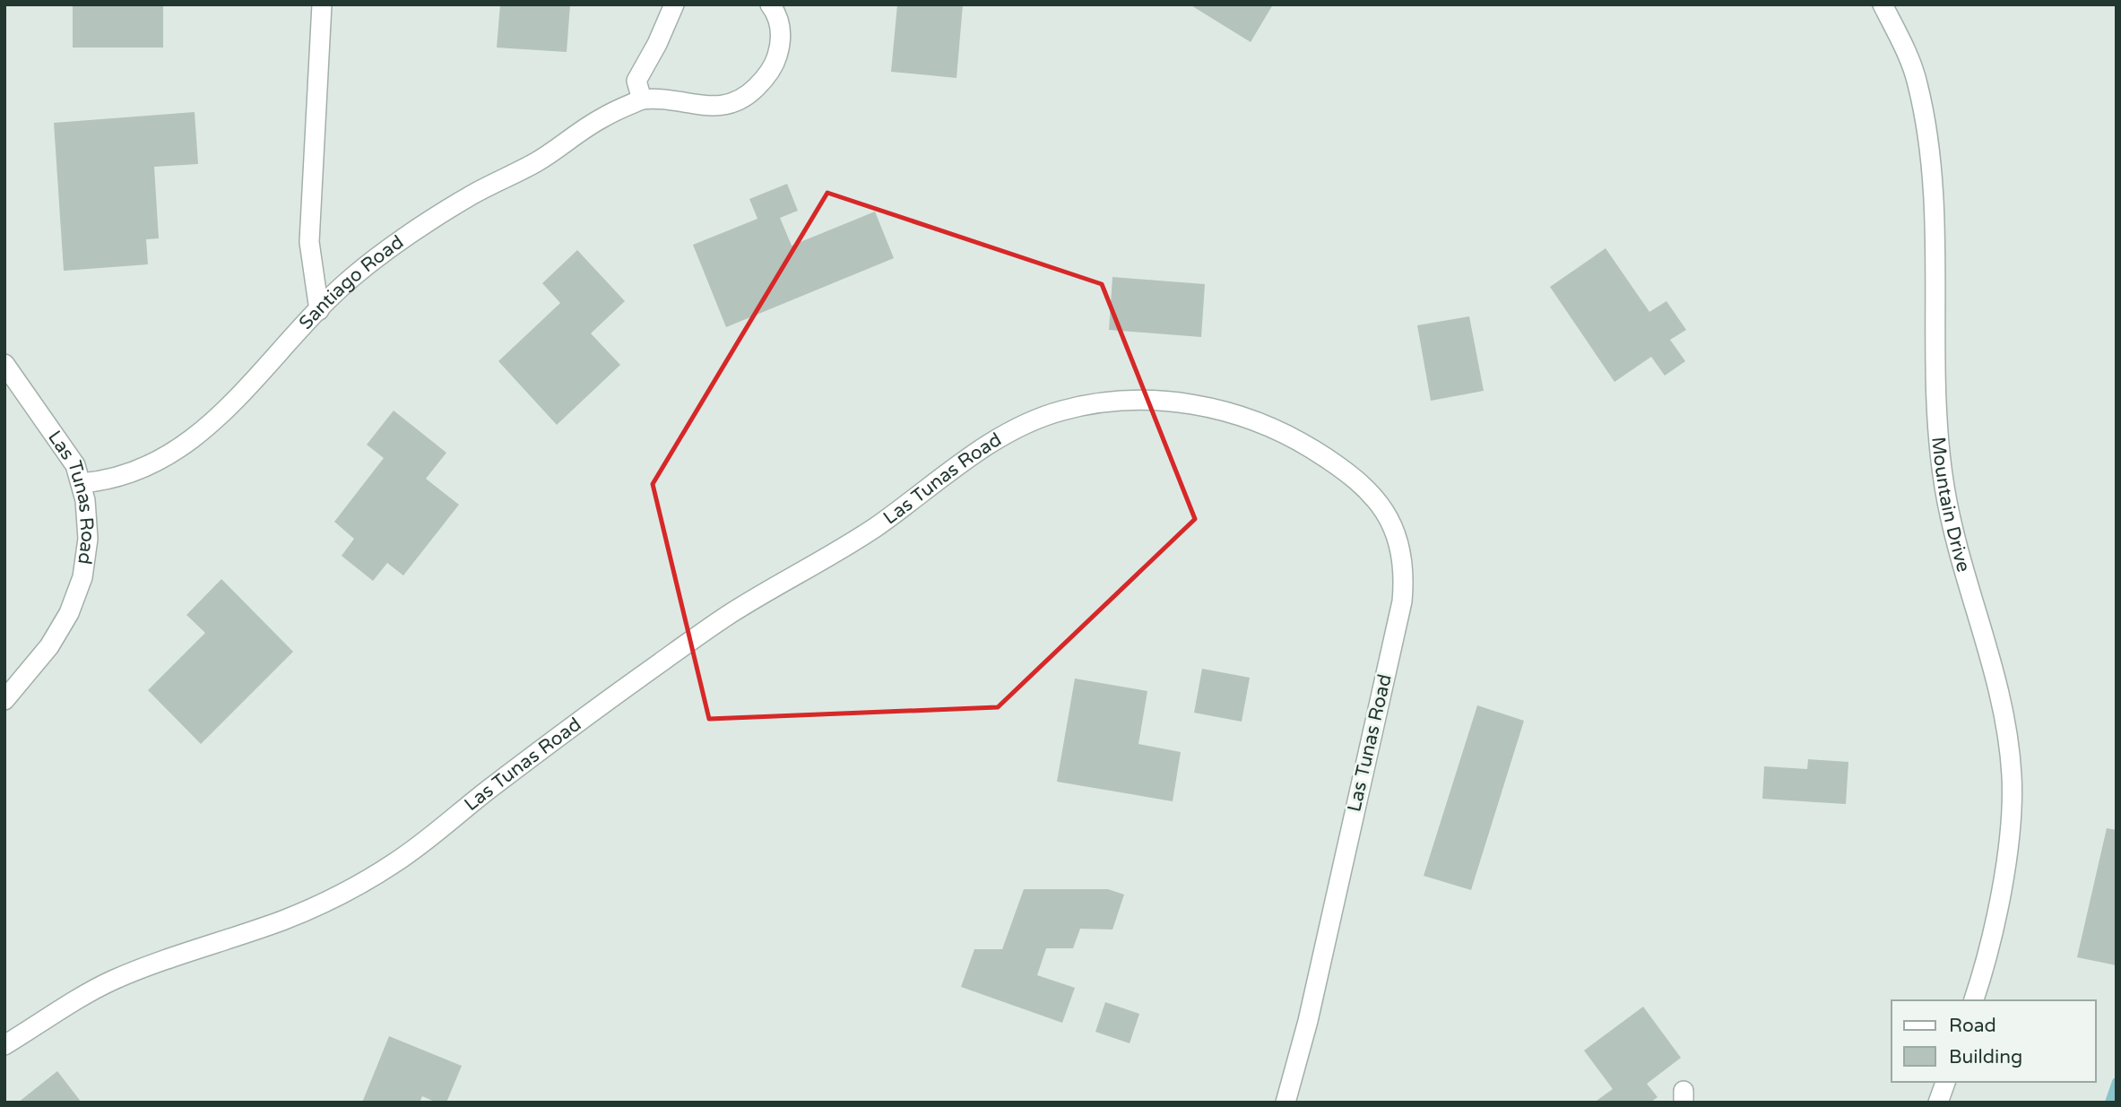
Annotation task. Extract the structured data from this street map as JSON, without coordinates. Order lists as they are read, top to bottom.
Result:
{
  "streets": {
    "street": ["Santiago Road", "Las Tunas Road", "Mountain Drive"]
  },
  "crossings": [
    ["Santiago Road", "Las Tunas Road"]
  ],
  "legend": ["Road", "Building"]
}
